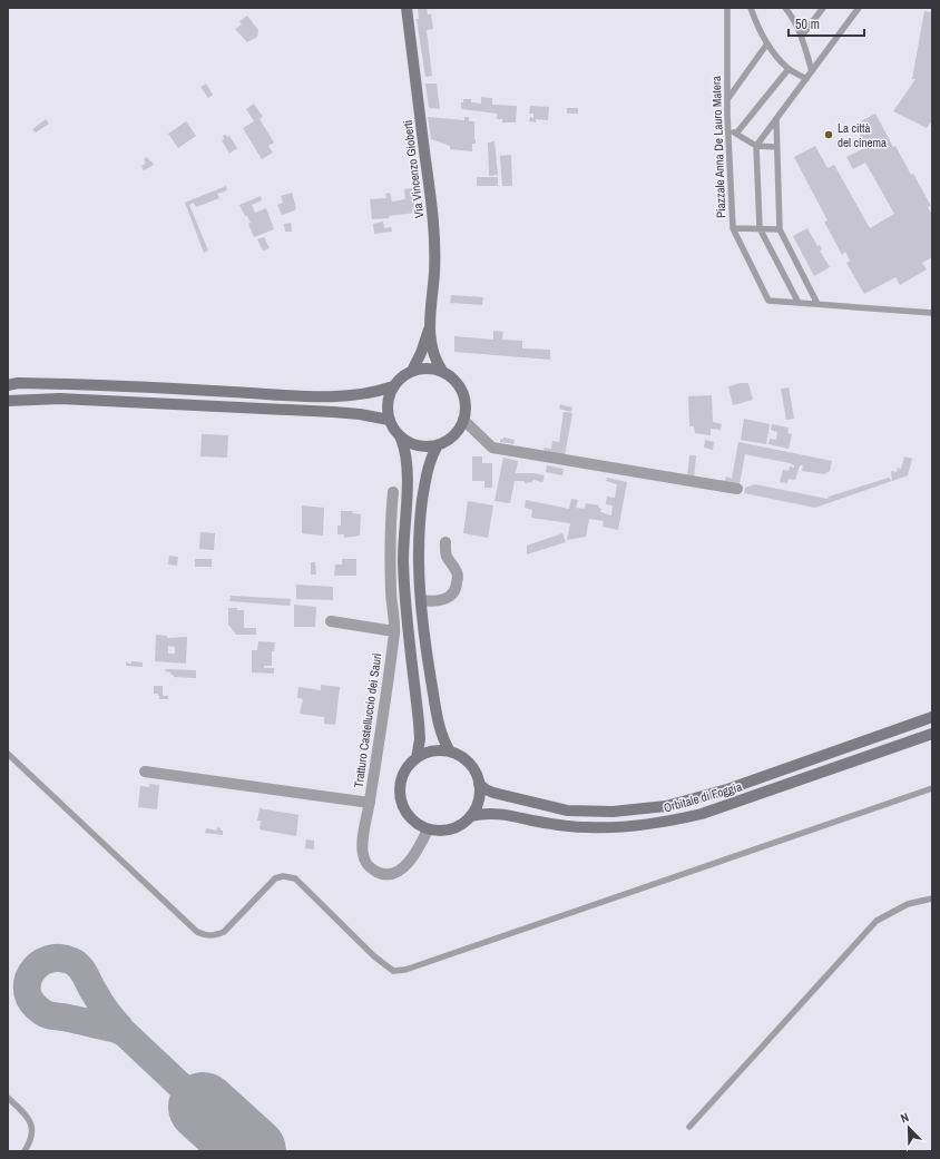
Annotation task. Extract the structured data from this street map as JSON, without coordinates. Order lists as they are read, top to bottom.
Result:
{
  "streets": {
    "main road": ["Via Vincenzo Gioberti", "Orbitale di Foggia"],
    "street": ["Tratturo Castelluccio dei Sauri"],
    "lane": ["Piazzale Anna De Lauro Matera"]
  },
  "crossings": [
    ["Tratturo Castelluccio dei Sauri", "Orbitale di Foggia"]
  ],
  "places": ["La città del cinema"],
  "scale_bar": "50 m",
  "north": "top left"
}
